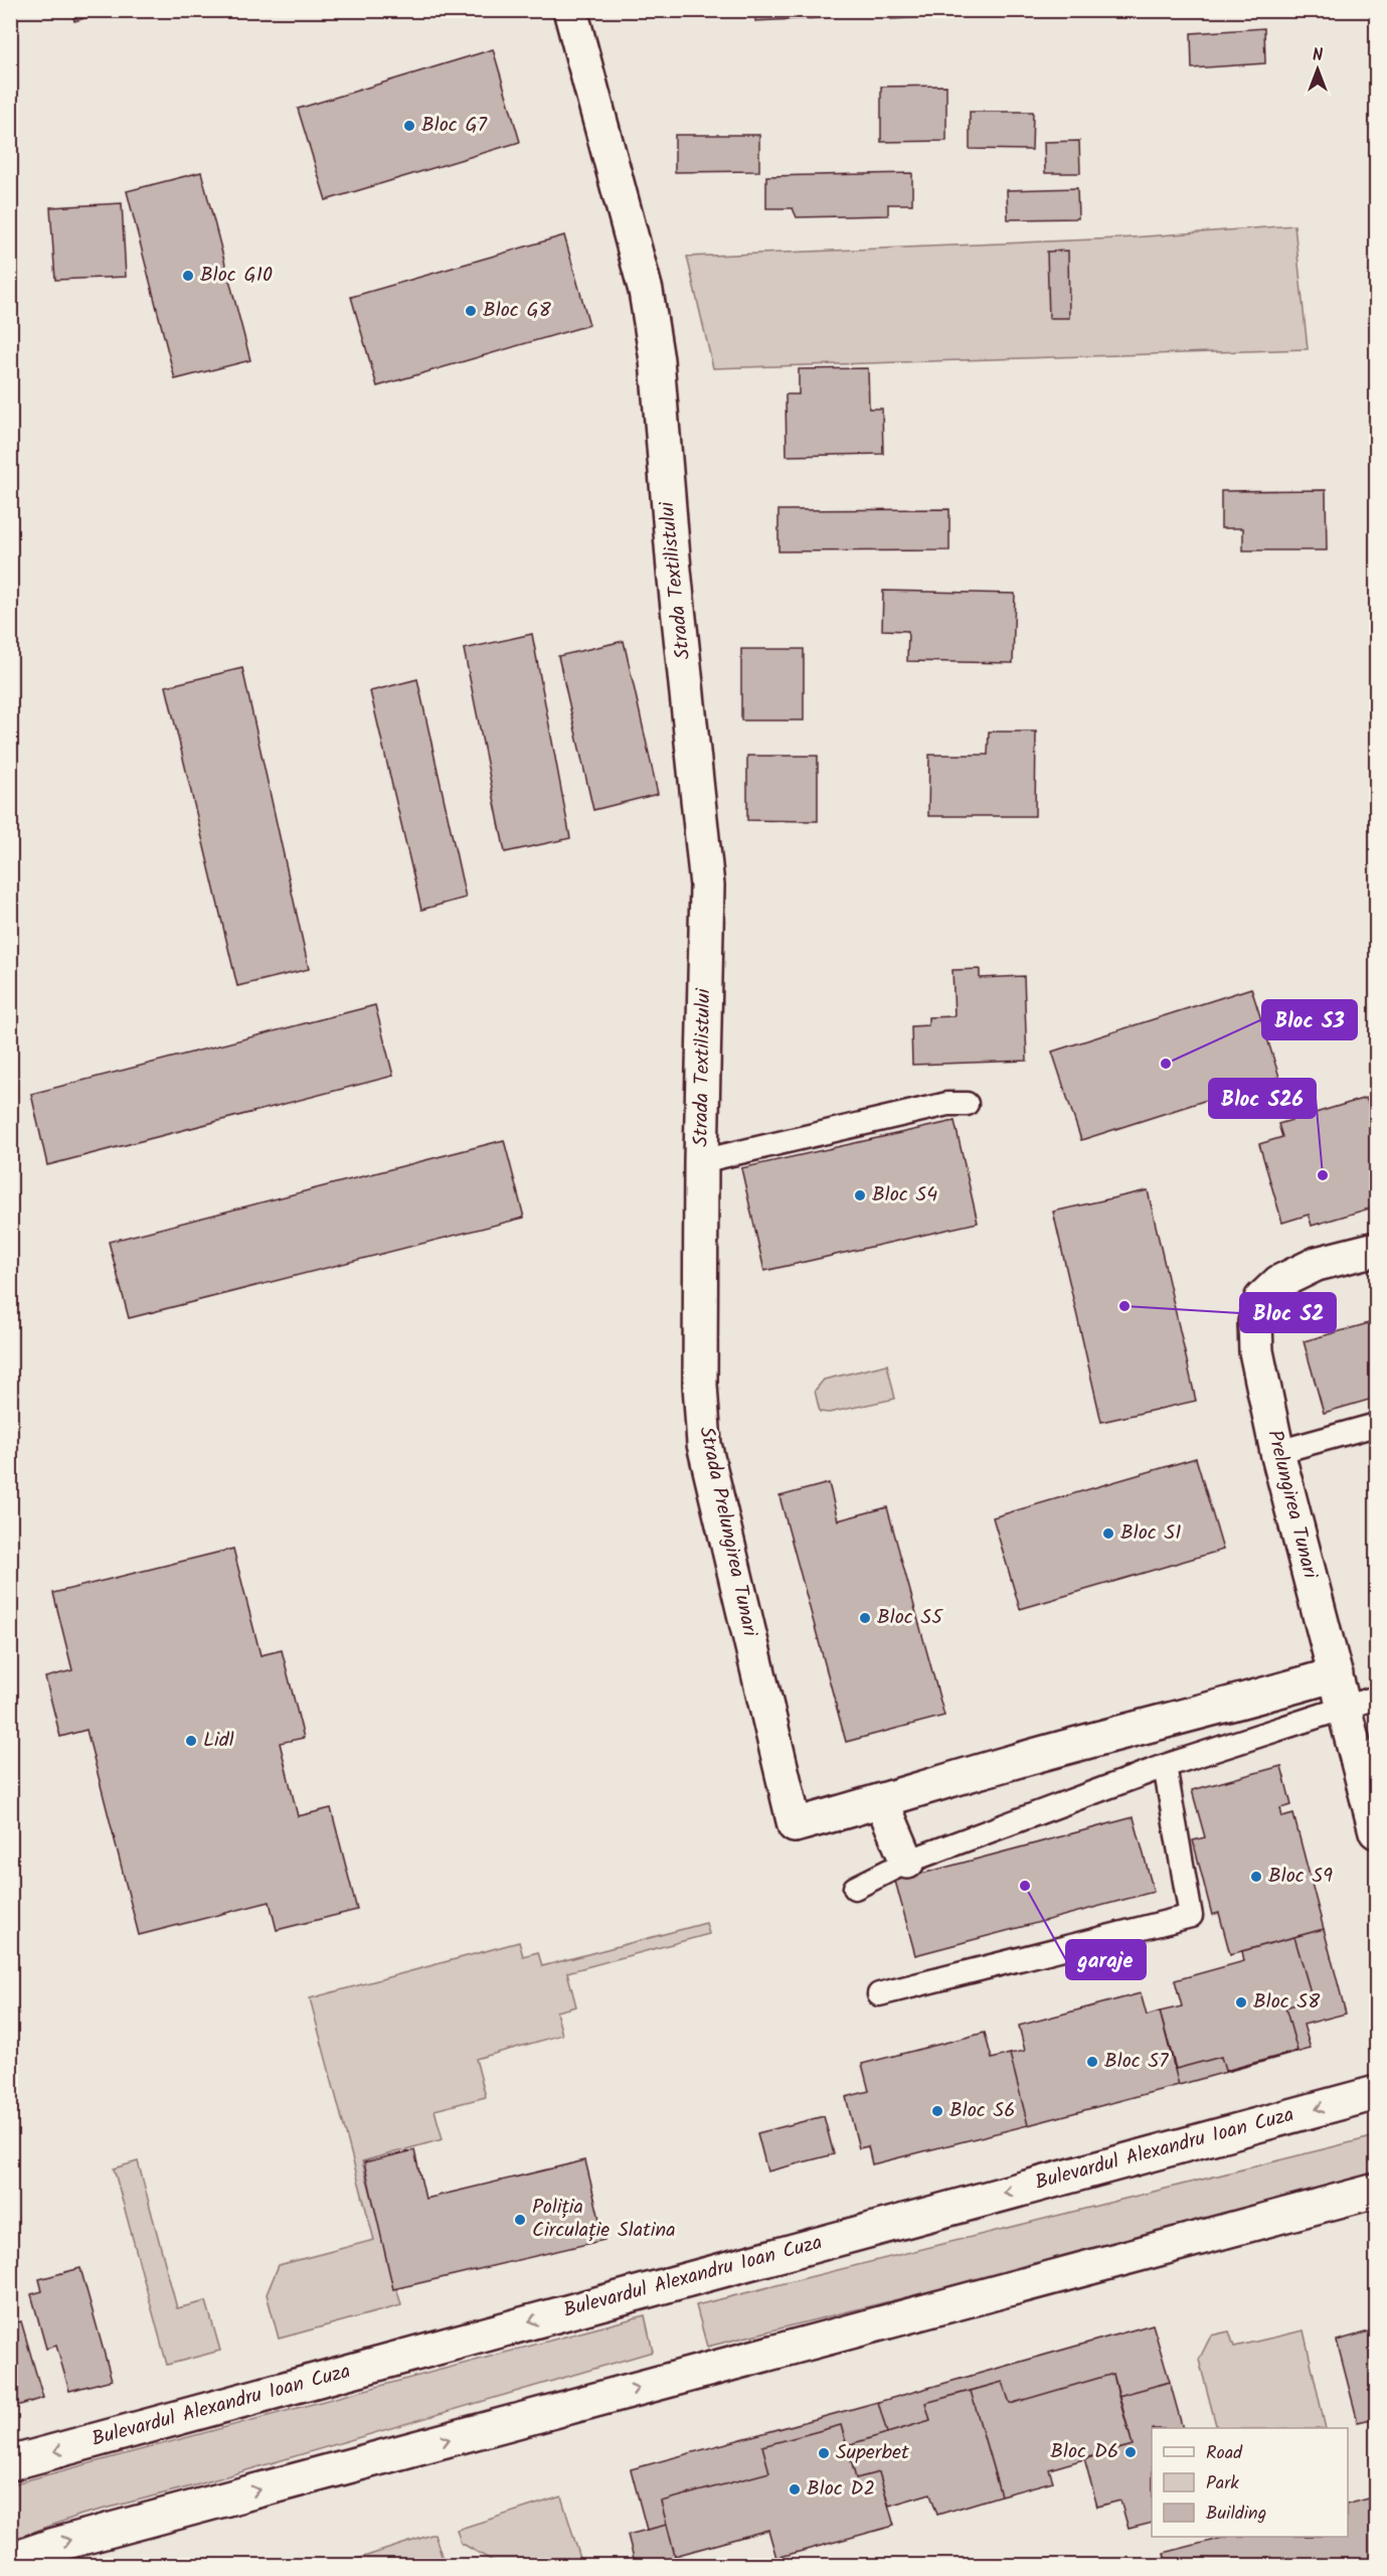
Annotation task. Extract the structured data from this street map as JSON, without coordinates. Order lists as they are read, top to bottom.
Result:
{
  "streets": {
    "street": [
      "Strada Textilistului",
      "Prelungirea Tunari",
      "Strada Prelungirea Tunari",
      "Bulevardul Alexandru Ioan Cuza"
    ]
  },
  "crossings": [
    ["Strada Textilistului", "Strada Prelungirea Tunari"]
  ],
  "places": [
    "Bloc G7",
    "Bloc G10",
    "Bloc G8",
    "Bloc S3",
    "Bloc S26",
    "Bloc S4",
    "Bloc S2",
    "Bloc S1",
    "Bloc S5",
    "Lidl",
    "Bloc S9",
    "garaje",
    "Bloc S8",
    "Bloc S7",
    "Bloc S6",
    "Poliția Circulație Slatina",
    "Bloc D6",
    "Superbet",
    "Bloc D2"
  ],
  "legend": ["Road", "Park", "Building"],
  "north": "top"
}
